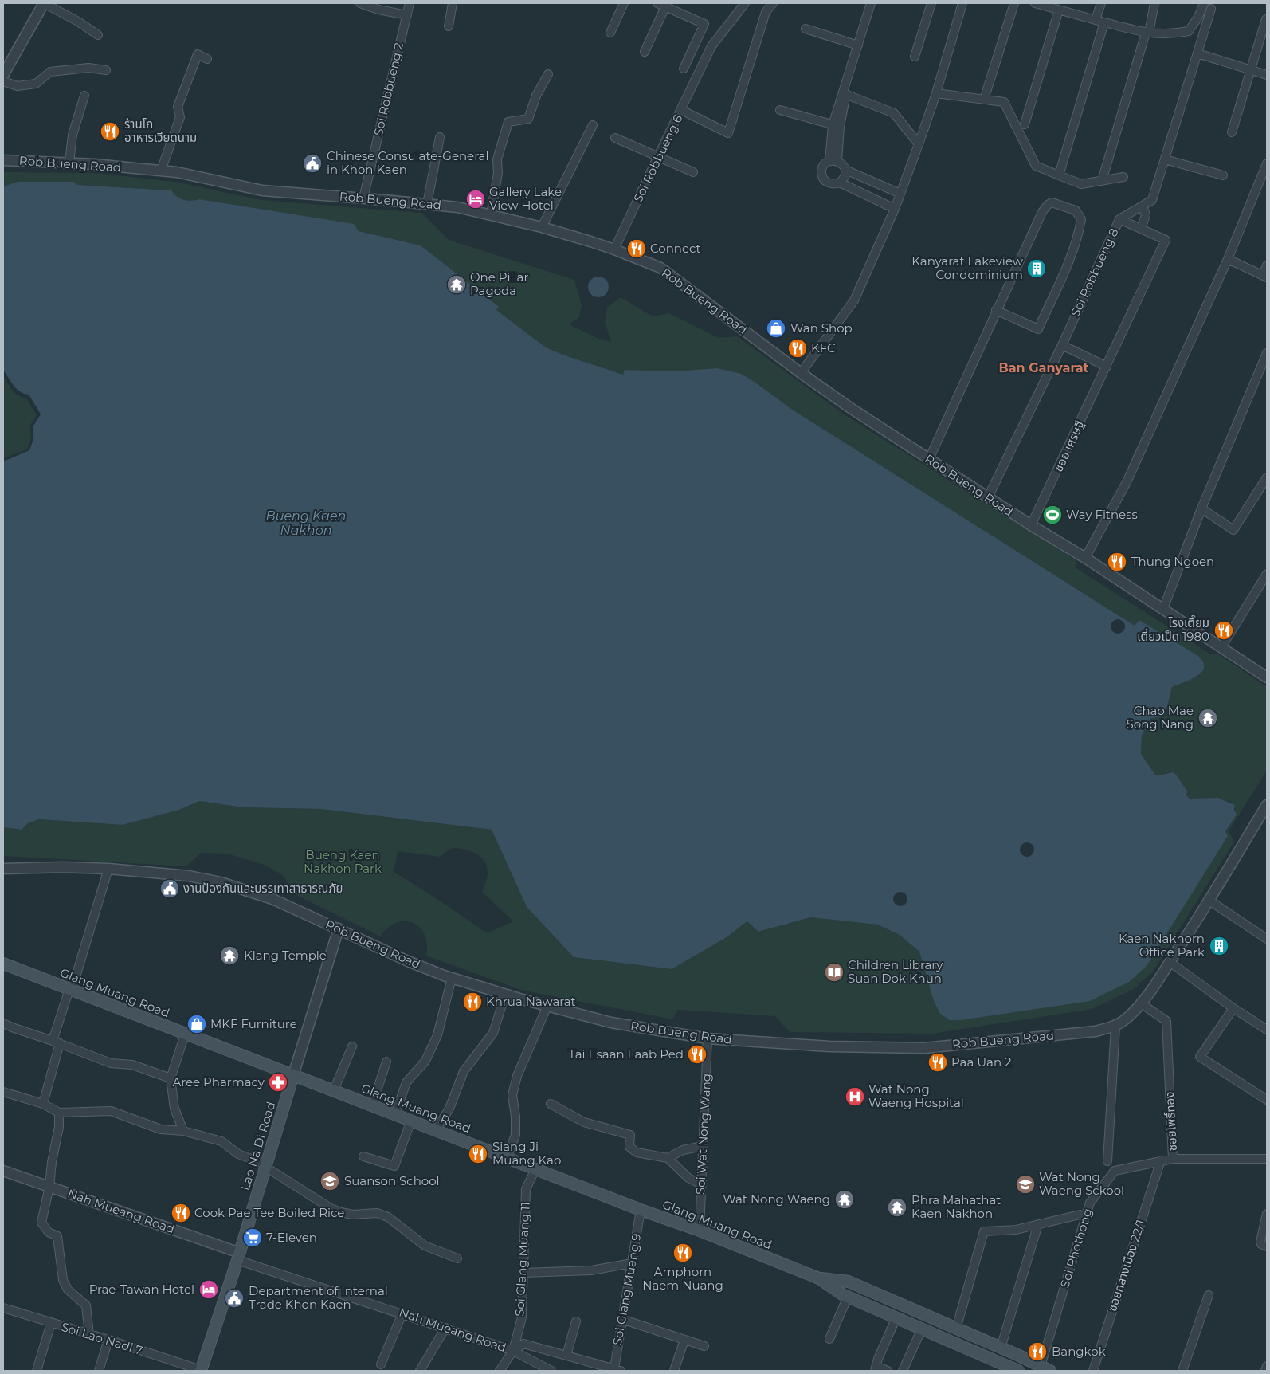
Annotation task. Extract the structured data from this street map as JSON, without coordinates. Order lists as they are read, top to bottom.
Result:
{
  "streets": {
    "main road": ["Glang Muang Road", "Lao Na Di Road"],
    "street": [
      "Soi Robbueng 2",
      "Soi Robbueng 6",
      "Rob Bueng Road",
      "Soi Robbueng 8",
      "ซอย เศรษฐี",
      "ซอยโพธิ์ทอง",
      "Soi Wat Nong Wang",
      "Nah Mueang Road",
      "Soi Phothong",
      "Soi Glang Muang 11",
      "ซอยกลางเมือง 22/1",
      "Soi Glang Muang 9",
      "Soi Lao Nadi 7"
    ]
  },
  "crossings": [
    ["Soi Robbueng 2", "Rob Bueng Road"],
    ["Soi Robbueng 6", "Rob Bueng Road"],
    ["Rob Bueng Road", "Soi Robbueng 8"],
    ["Rob Bueng Road", "ซอย เศรษฐี"],
    ["Rob Bueng Road", "ซอยโพธิ์ทอง"],
    ["Rob Bueng Road", "Soi Wat Nong Wang"],
    ["Rob Bueng Road", "Lao Na Di Road"],
    ["Glang Muang Road", "Soi Wat Nong Wang"],
    ["Glang Muang Road", "Lao Na Di Road"],
    ["Glang Muang Road", "Soi Phothong"],
    ["Glang Muang Road", "Soi Glang Muang 11"],
    ["Glang Muang Road", "Soi Glang Muang 9"],
    ["ซอยโพธิ์ทอง", "Soi Phothong"],
    ["Lao Na Di Road", "Nah Mueang Road"],
    ["Lao Na Di Road", "Soi Lao Nadi 7"],
    ["Nah Mueang Road", "Soi Glang Muang 11"],
    ["Soi Phothong", "ซอยกลางเมือง 22/1"]
  ],
  "districts": ["Ban Ganyarat"],
  "water": ["Bueng Kaen Nakhon"],
  "parks": ["Bueng Kaen Nakhon Park"],
  "places": {
    "restaurant": [
      "ร้านโก อาหารเวียดนาม",
      "Connect",
      "KFC",
      "Thung Ngoen",
      "โรงเตี๊ยม เตี๋ยวเป็ด 1980",
      "Khrua Nawarat",
      "Tai Esaan Laab Ped",
      "Paa Uan 2",
      "Siang Ji Muang Kao",
      "Cook Pae Tee Boiled Rice",
      "Amphorn Naem Nuang",
      "Bangkok"
    ],
    "public building": ["Chinese Consulate-General in Khon Kaen", "งานป้องกันและบรรเทาสาธารณภัย", "Department of Internal Trade Khon Kaen"],
    "hotel": ["Gallery Lake View Hotel", "Prae-Tawan Hotel"],
    "building": ["Kanyarat Lakeview Condominium", "Kaen Nakhorn Office Park"],
    "temple": [
      "One Pillar Pagoda",
      "Chao Mae Song Nang",
      "Klang Temple",
      "Wat Nong Waeng",
      "Phra Mahathat Kaen Nakhon"
    ],
    "shop": ["Wan Shop", "MKF Furniture"],
    "sports": ["Way Fitness"],
    "library": ["Children Library Suan Dok Khun"],
    "pharmacy": ["Aree Pharmacy"],
    "hospital": ["Wat Nong Waeng Hospital"],
    "school or university": ["Suanson School", "Wat Nong Waeng Sckool"],
    "supermarket": ["7-Eleven"]
  }
}
